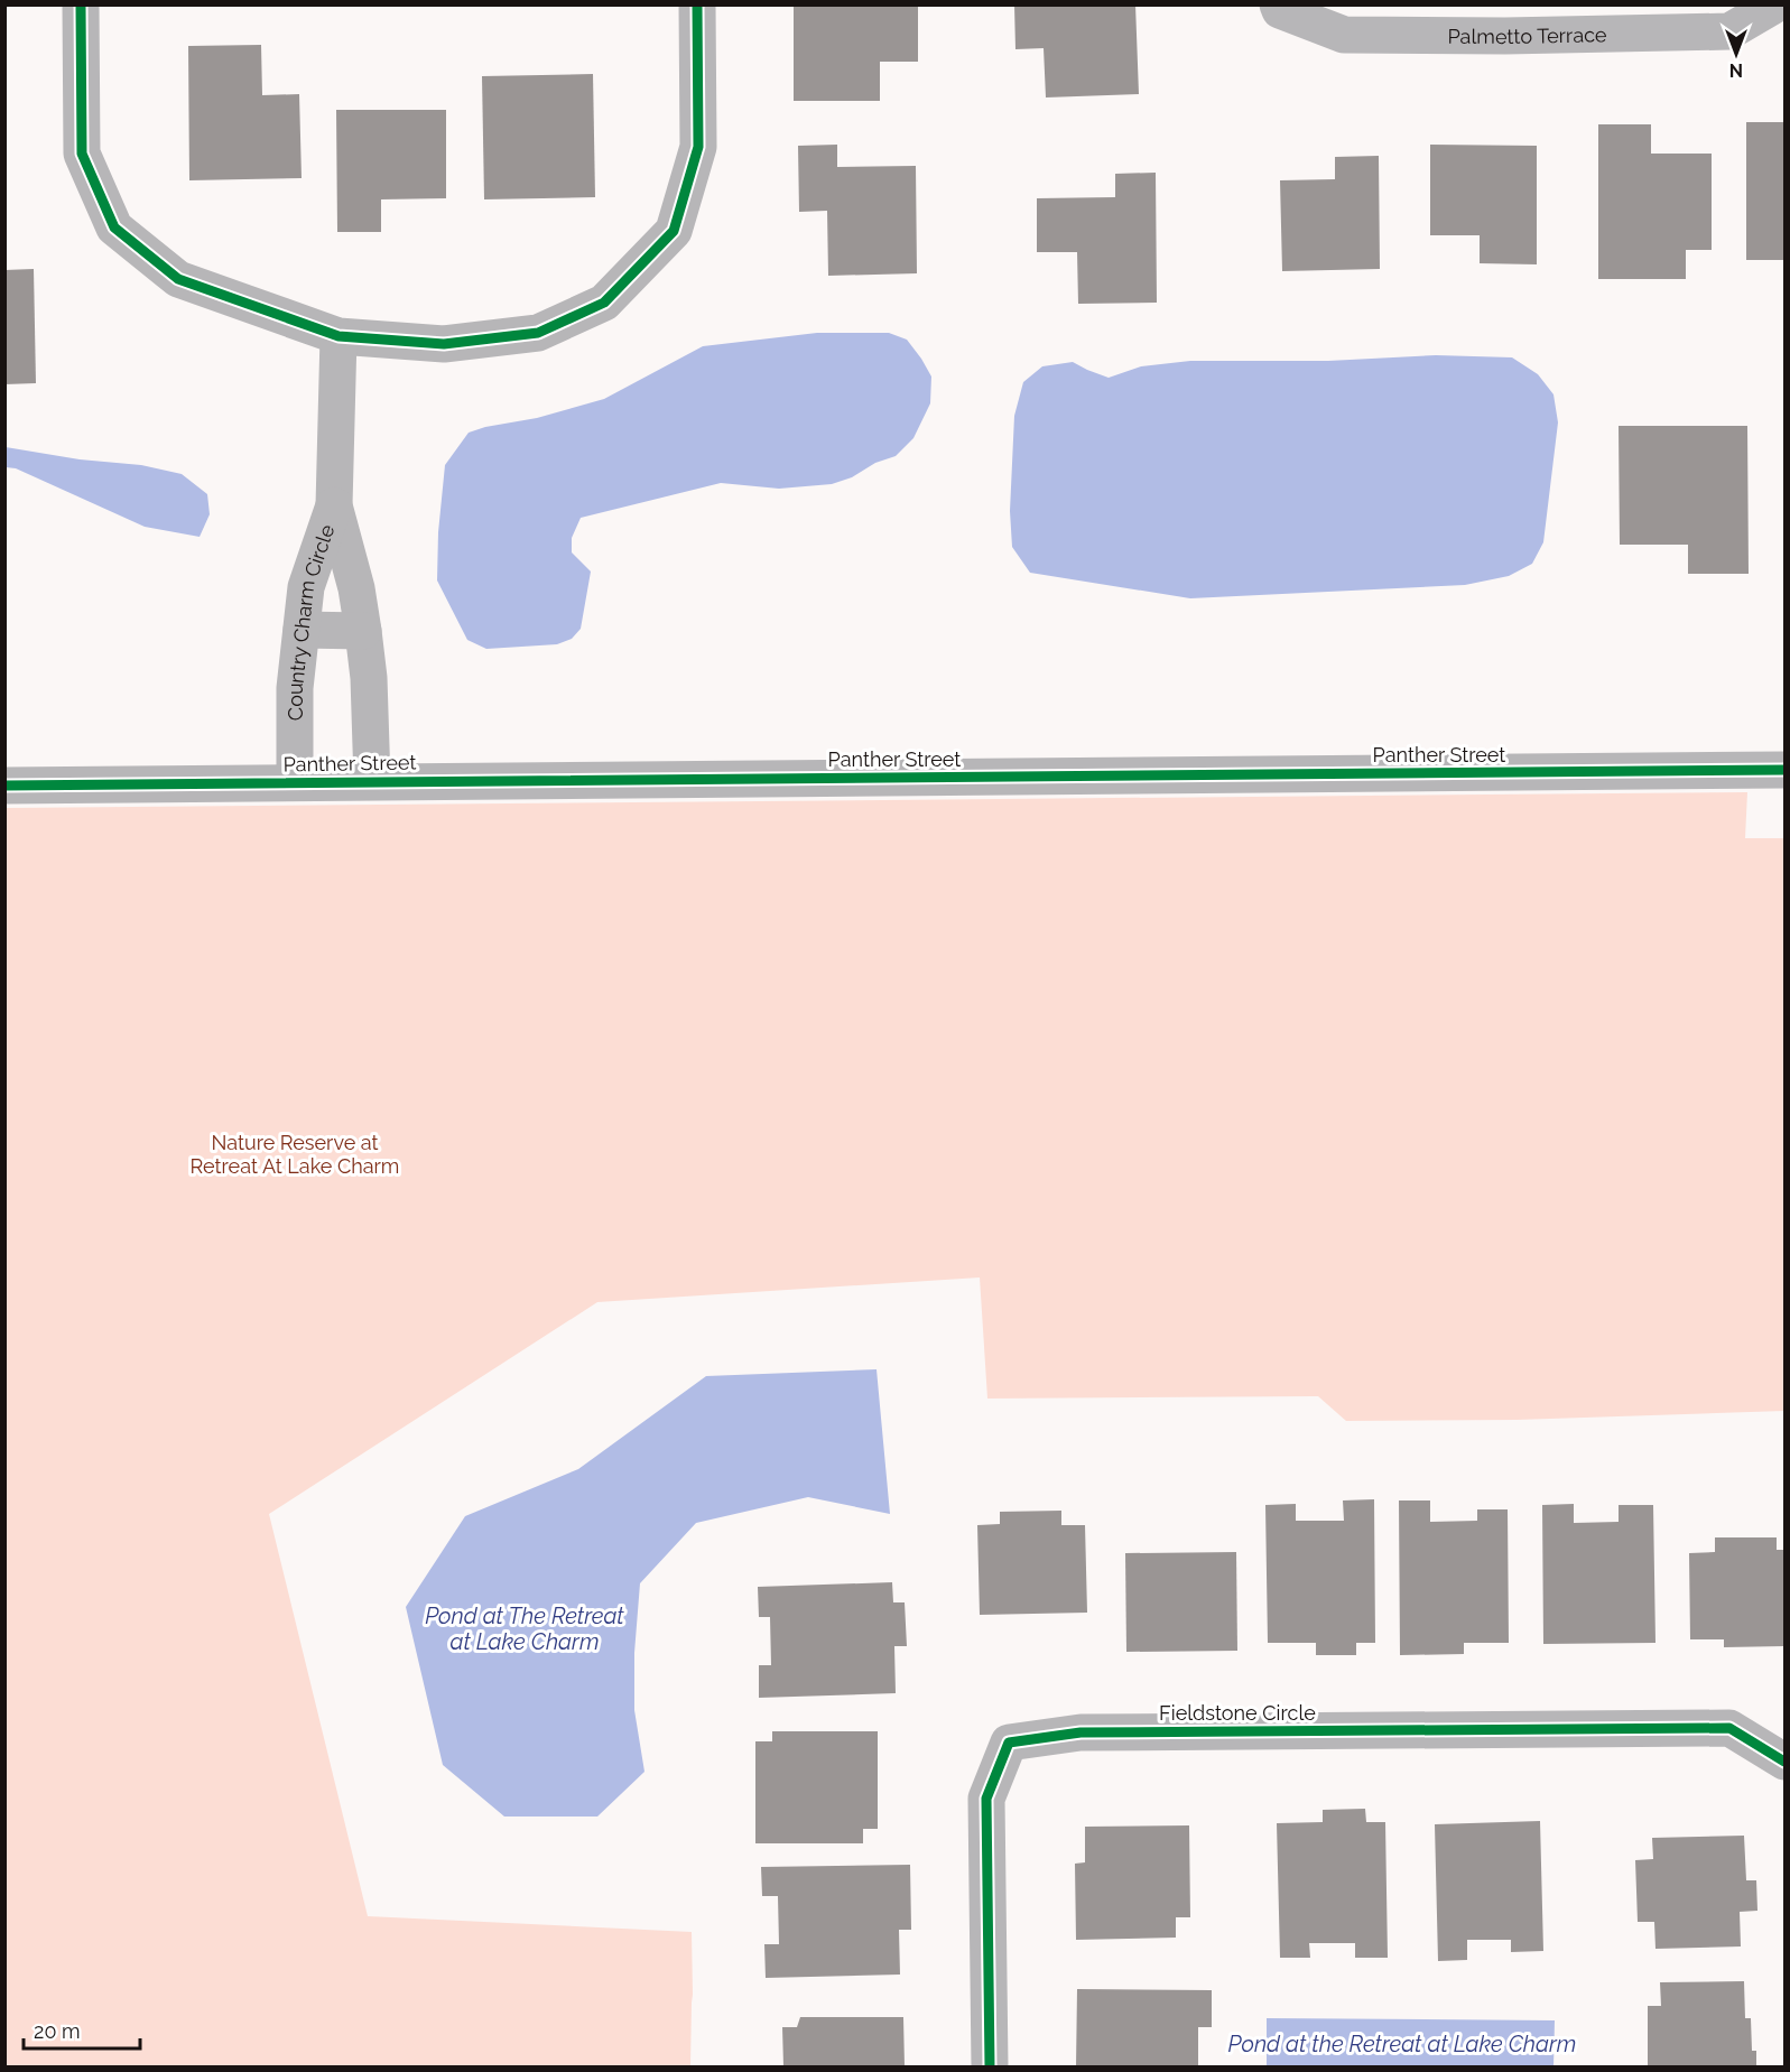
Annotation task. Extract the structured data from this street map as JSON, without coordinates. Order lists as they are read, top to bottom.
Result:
{
  "streets": {
    "street": [
      "Palmetto Terrace",
      "Country Charm Circle",
      "Panther Street",
      "Fieldstone Circle"
    ]
  },
  "crossings": [
    ["Country Charm Circle", "Panther Street"]
  ],
  "water": ["Pond at The Retreat at Lake Charm", "Pond at the Retreat at Lake Charm"],
  "parks": ["Nature Reserve at Retreat At Lake Charm"],
  "scale_bar": "20 m",
  "north": "bottom"
}
